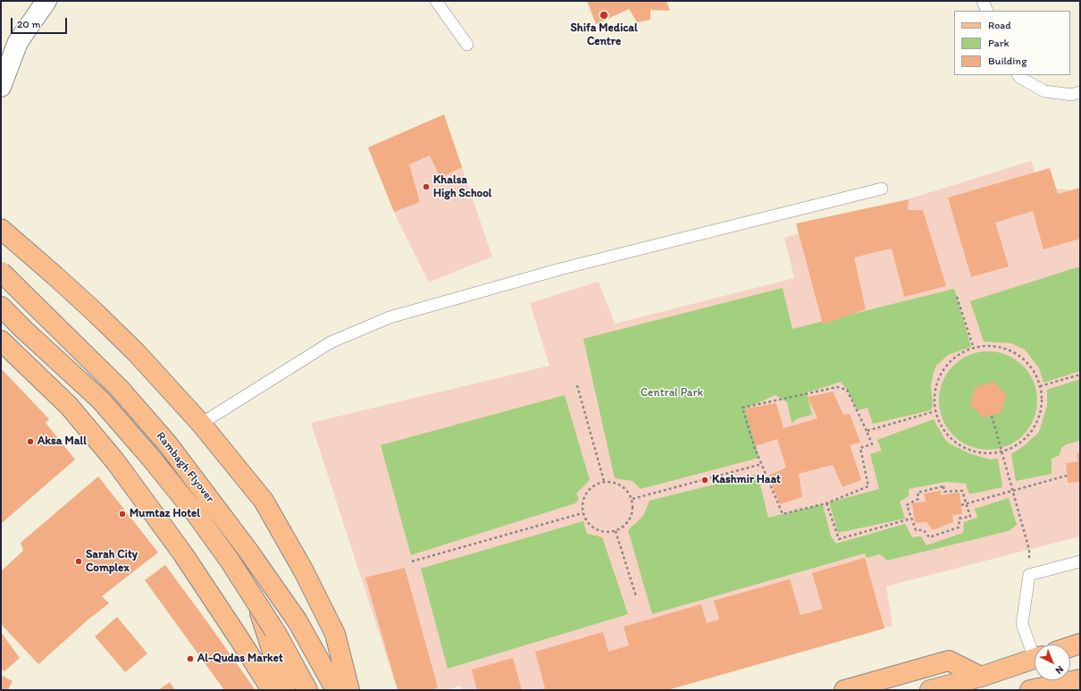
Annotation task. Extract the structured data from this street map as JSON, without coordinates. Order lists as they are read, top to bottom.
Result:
{
  "streets": {
    "main road": ["Rambagh Flyover"]
  },
  "parks": ["Central Park"],
  "places": [
    "Shifa Medical Centre",
    "Khalsa High School",
    "Aksa Mall",
    "Kashmir Haat",
    "Mumtaz Hotel",
    "Sarah City Complex",
    "Al-Qudas Market"
  ],
  "legend": ["Road", "Park", "Building"],
  "scale_bar": "20 m",
  "north": "bottom right"
}
